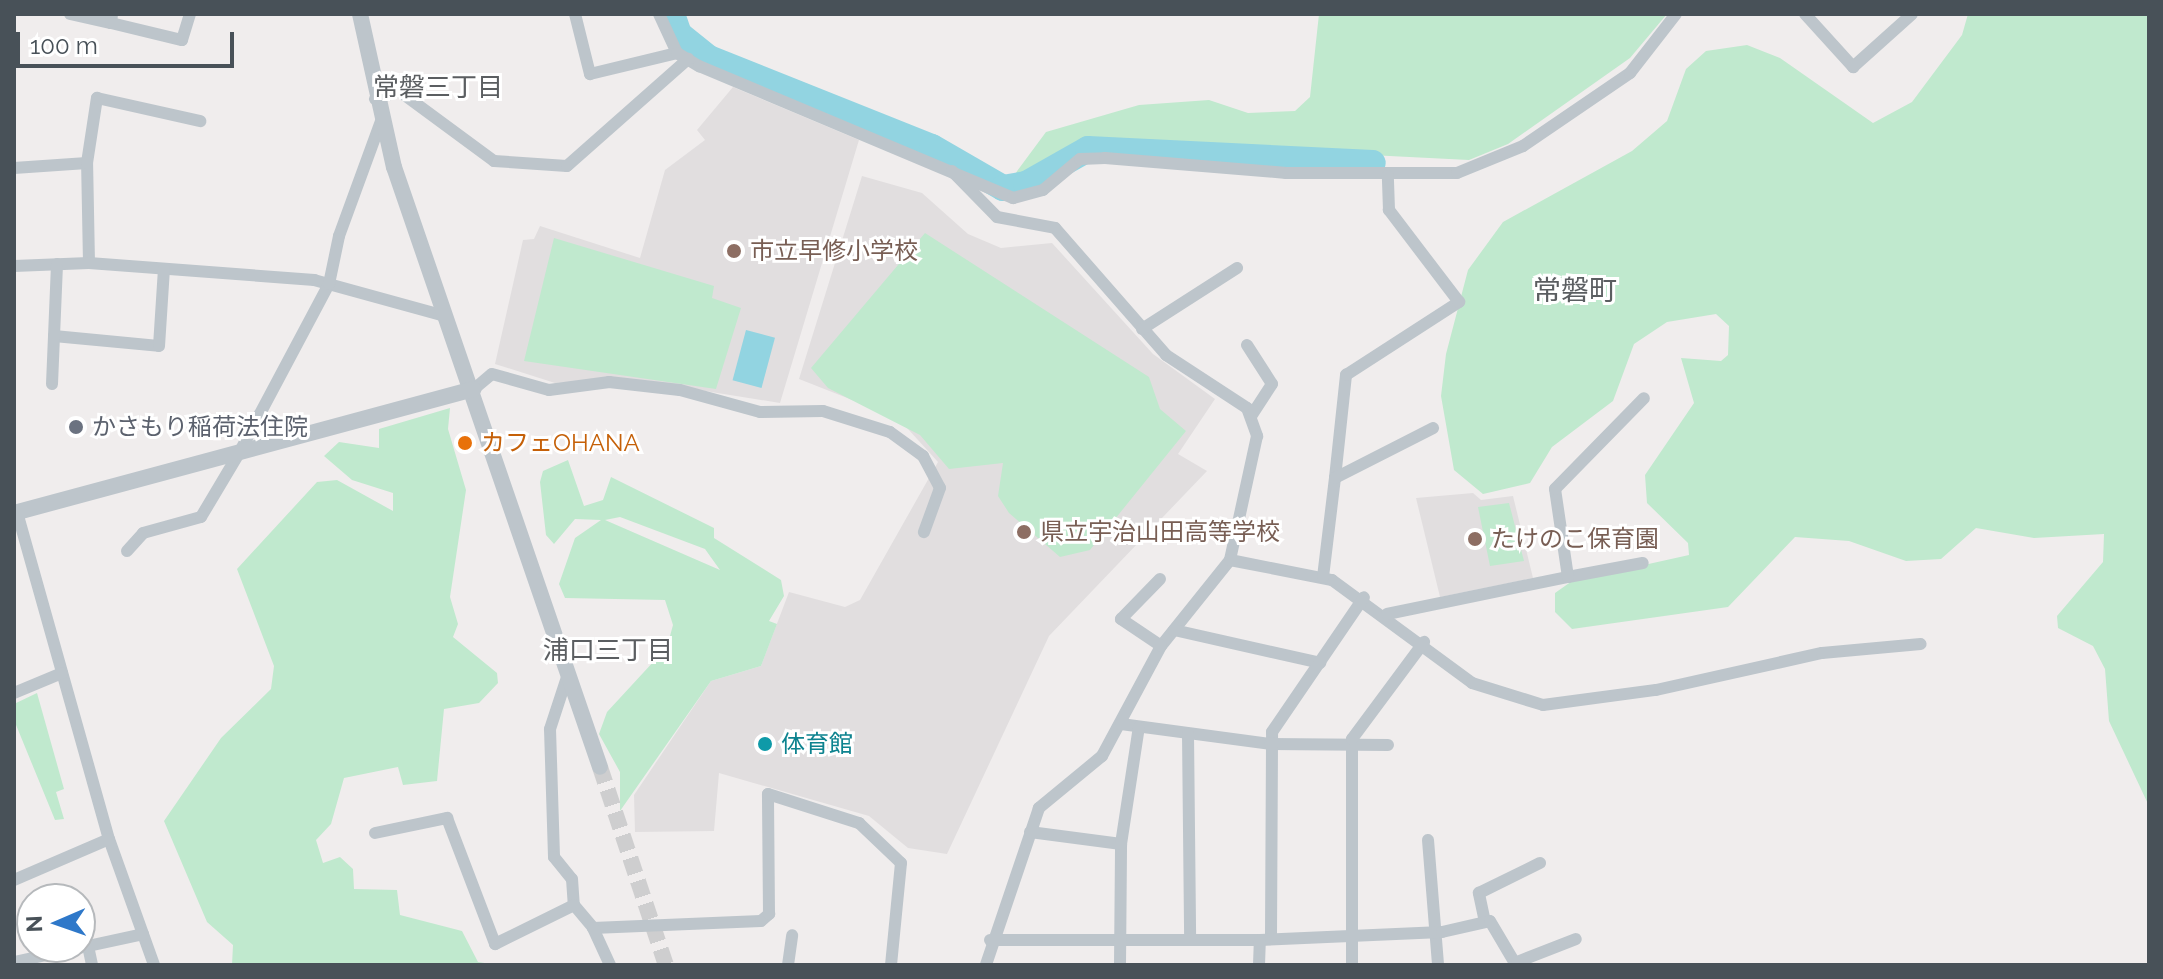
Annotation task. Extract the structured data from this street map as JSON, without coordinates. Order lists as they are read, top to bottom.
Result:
{
  "districts": ["常磐三丁目", "常磐町", "浦口三丁目"],
  "places": [
    "市立早修小学校",
    "かさもり稲荷法住院",
    "カフェOHANA",
    "県立宇治山田高等学校",
    "たけのこ保育園",
    "体育館"
  ],
  "scale_bar": "100 m",
  "north": "left"
}
